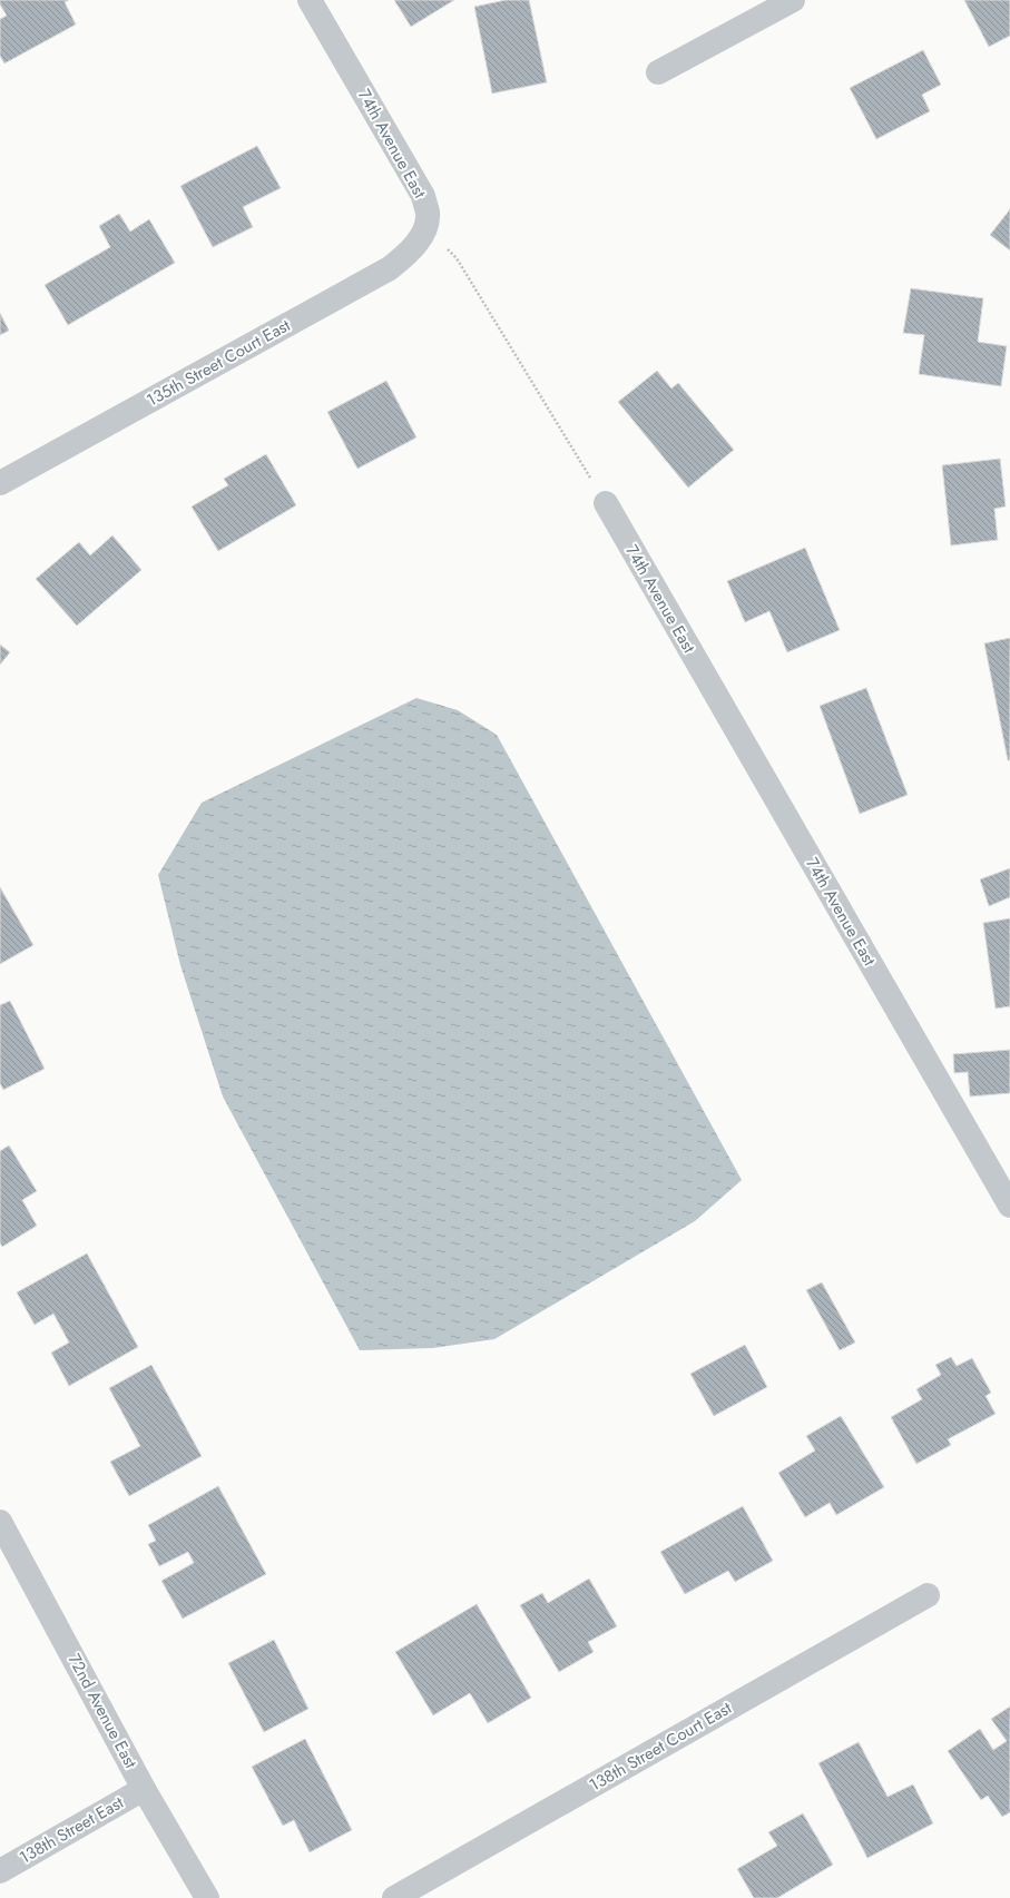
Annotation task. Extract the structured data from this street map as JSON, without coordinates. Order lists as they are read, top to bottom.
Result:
{
  "streets": {
    "street": [
      "74th Avenue East",
      "135th Street Court East",
      "72nd Avenue East",
      "138th Street Court East",
      "138th Street East"
    ]
  },
  "crossings": [
    ["74th Avenue East", "135th Street Court East"],
    ["72nd Avenue East", "138th Street East"]
  ]
}
